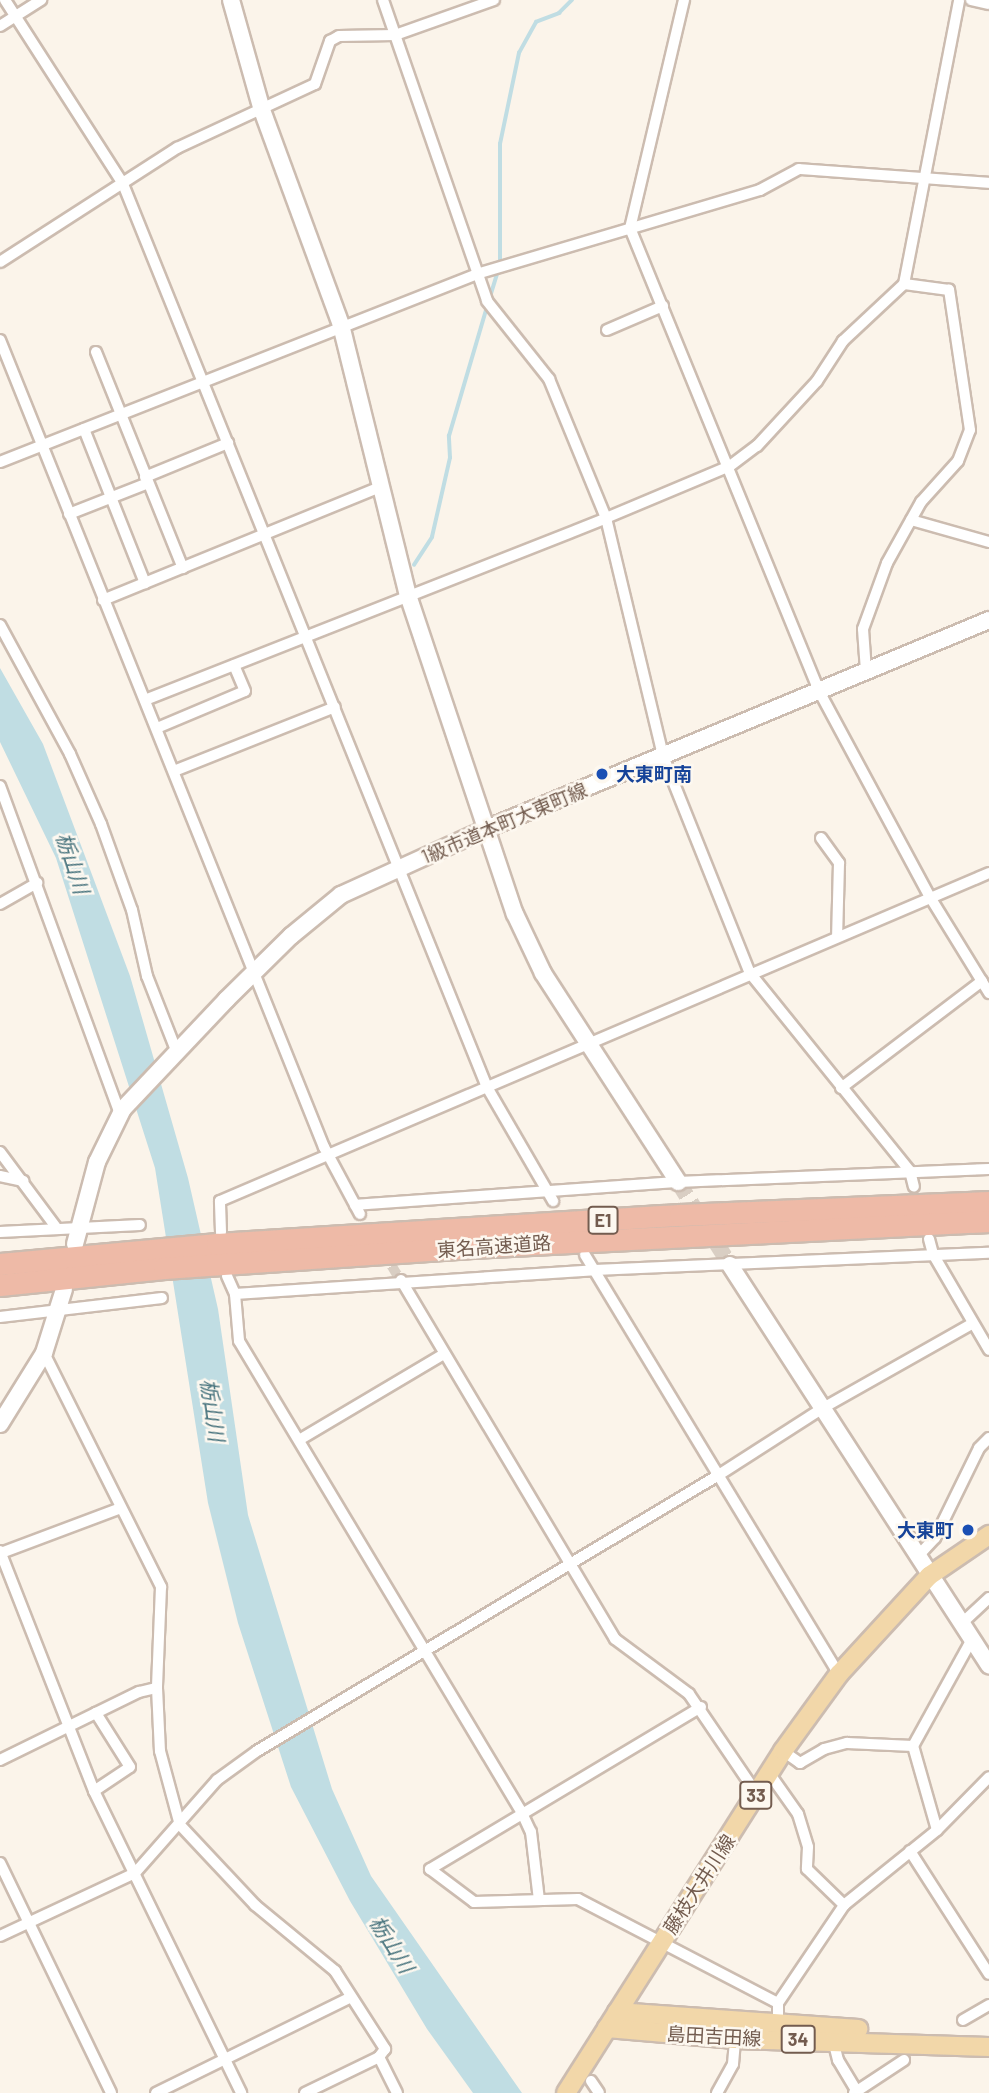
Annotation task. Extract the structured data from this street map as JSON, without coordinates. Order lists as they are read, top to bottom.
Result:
{
  "streets": {
    "highway": ["E1", "東名高速道路"],
    "main road": [
      "33",
      "藤枝大井川線",
      "島田吉田線",
      "34"
    ],
    "street": ["1級市道本町大東町線"]
  },
  "crossings": [
    ["藤枝大井川線", "島田吉田線"]
  ],
  "water": ["栃山川"],
  "places": ["大東町南", "大東町"]
}
